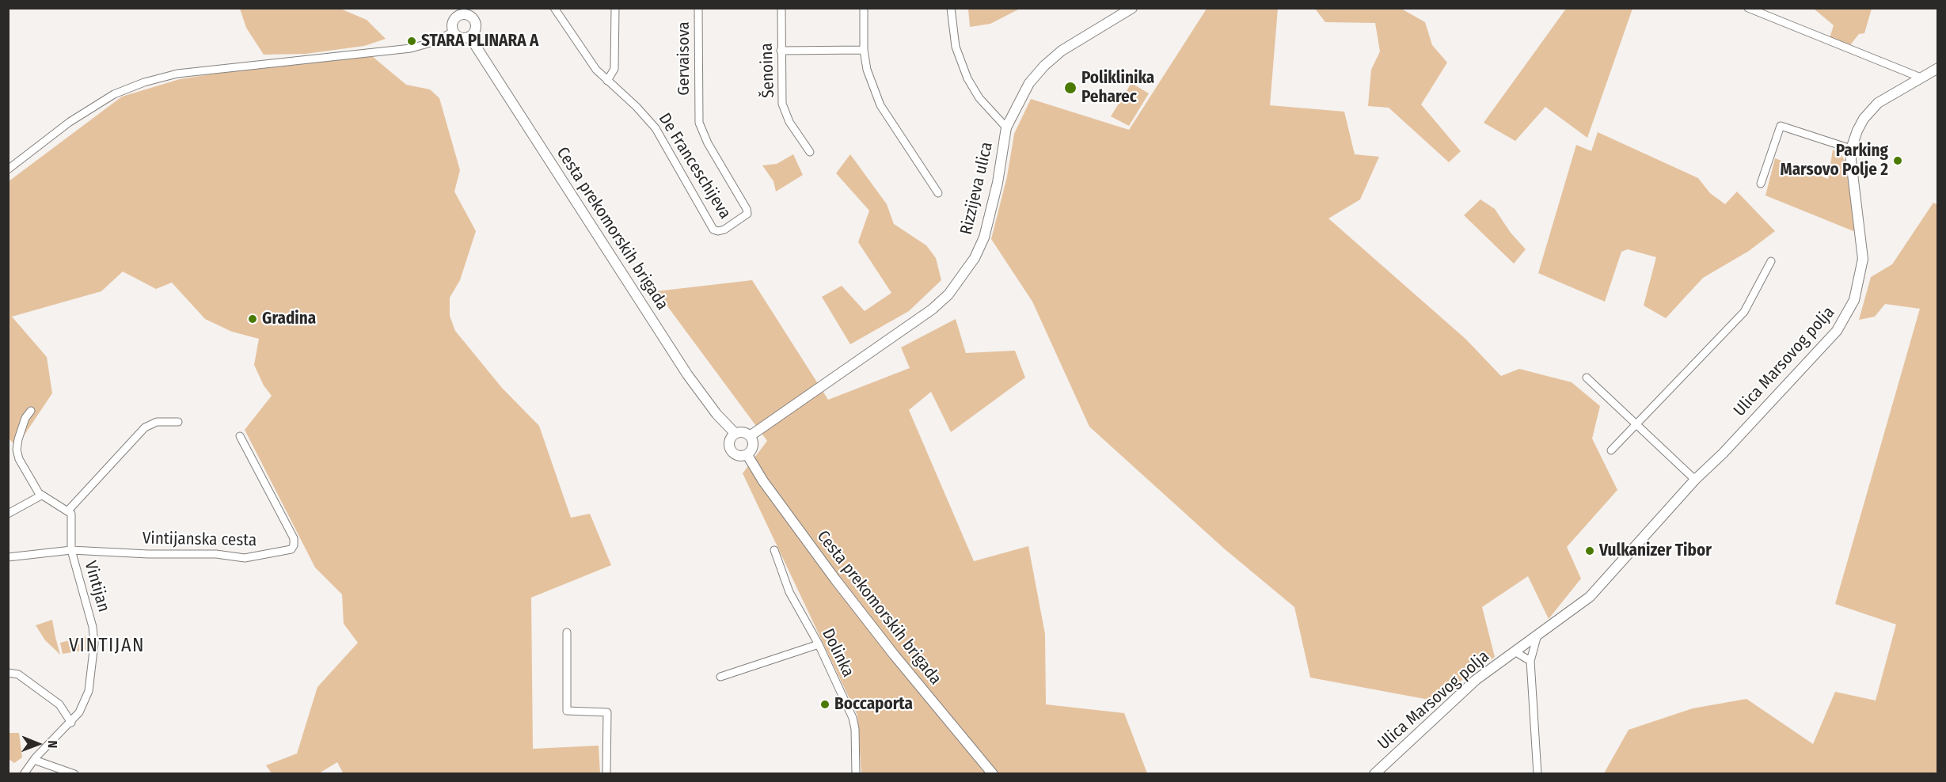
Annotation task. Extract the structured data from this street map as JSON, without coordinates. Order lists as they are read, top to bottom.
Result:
{
  "streets": {
    "main road": ["Rizzijeva ulica", "Cesta prekomorskih brigada", "Ulica Marsovog polja"],
    "street": [
      "Gervaisova",
      "Šenoina",
      "De Franceschijeva",
      "Vintijanska cesta",
      "Vintijan",
      "Dolinka"
    ]
  },
  "crossings": [
    ["Gervaisova", "De Franceschijeva"],
    ["Rizzijeva ulica", "Cesta prekomorskih brigada"],
    ["Vintijanska cesta", "Vintijan"]
  ],
  "districts": ["VINTIJAN"],
  "places": [
    "STARA PLINARA A",
    "Poliklinika Peharec",
    "Parking Marsovo Polje 2",
    "Gradina",
    "Vulkanizer Tibor",
    "Boccaporta"
  ],
  "north": "right"
}
